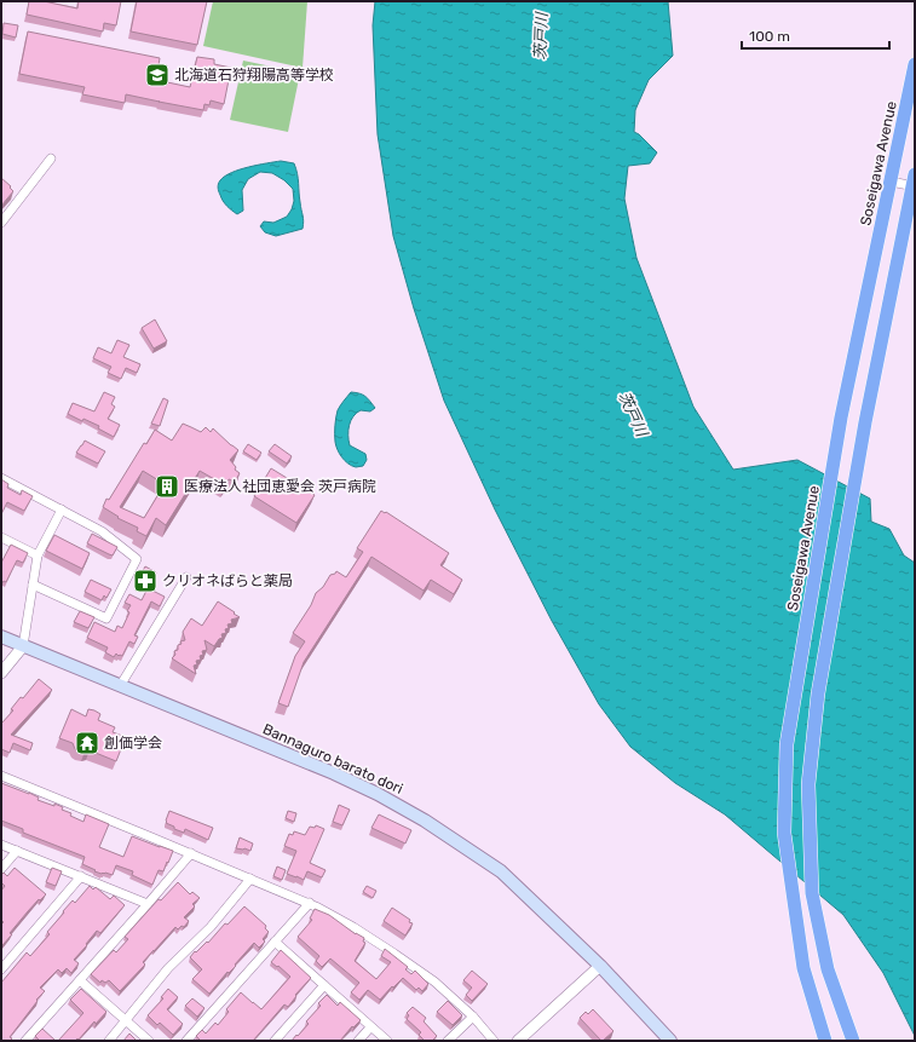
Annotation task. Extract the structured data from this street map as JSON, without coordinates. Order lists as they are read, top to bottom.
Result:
{
  "streets": {
    "highway": ["Soseigawa Avenue"],
    "main road": ["Bannaguro barato dori"]
  },
  "water": ["茨戸川"],
  "places": {
    "school or university": ["北海道石狩翔陽高等学校"],
    "building": ["医療法人社団恵愛会 茨戸病院"],
    "pharmacy": ["クリオネばらと薬局"],
    "temple": ["創価学会"]
  },
  "scale_bar": "100 m"
}
